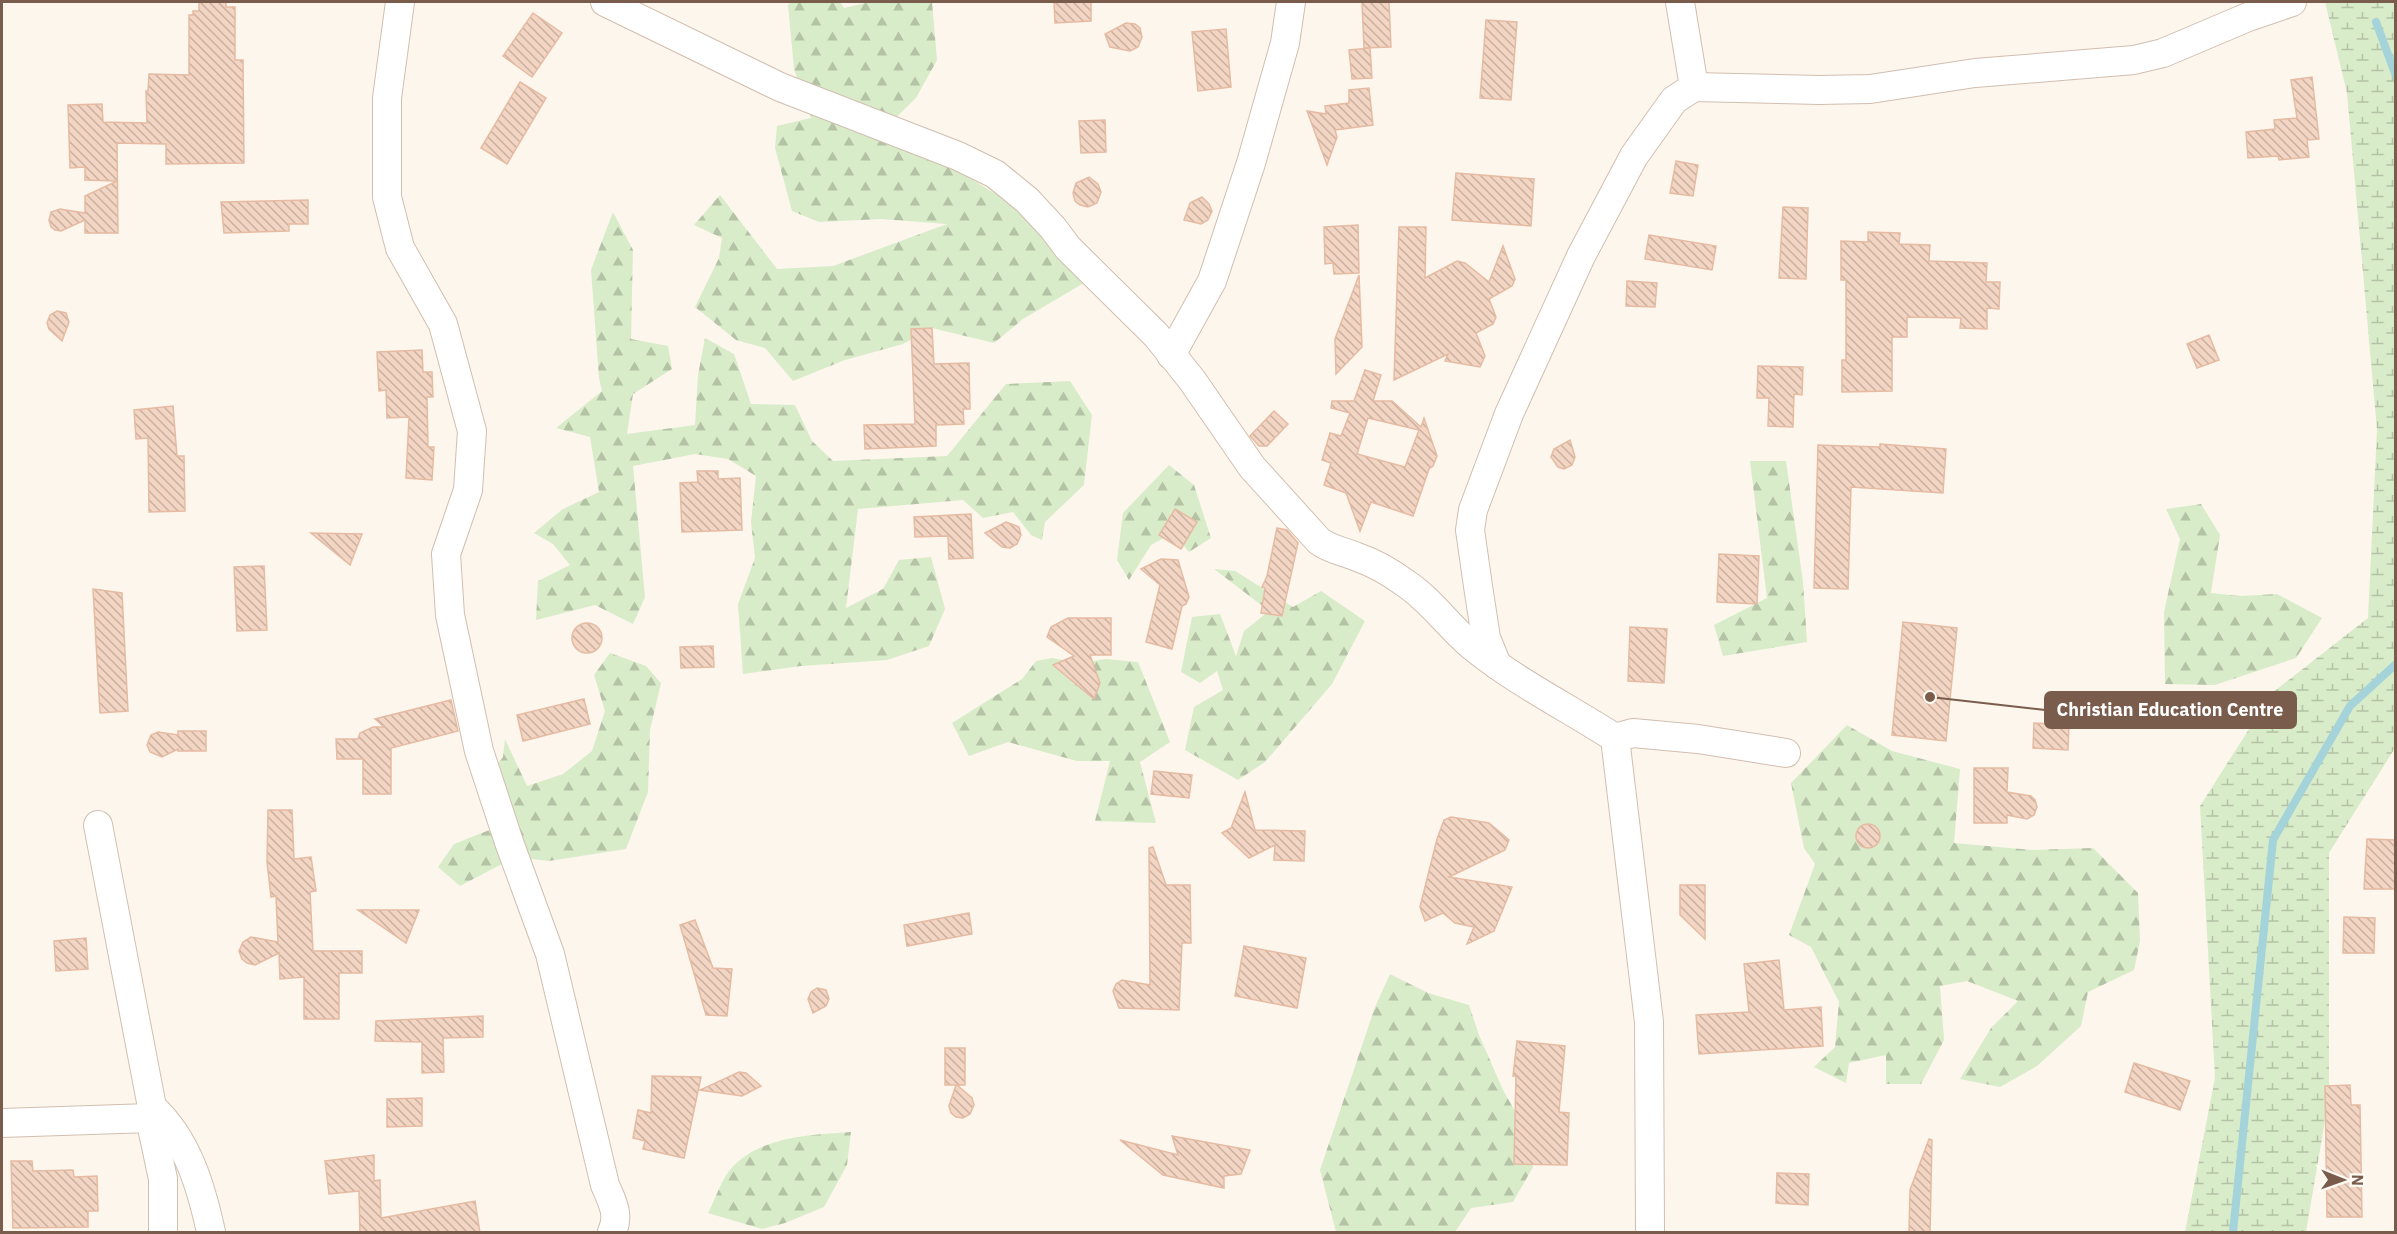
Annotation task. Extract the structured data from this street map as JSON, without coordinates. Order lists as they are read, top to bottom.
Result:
{
  "places": ["Christian Education Centre"],
  "north": "right"
}
